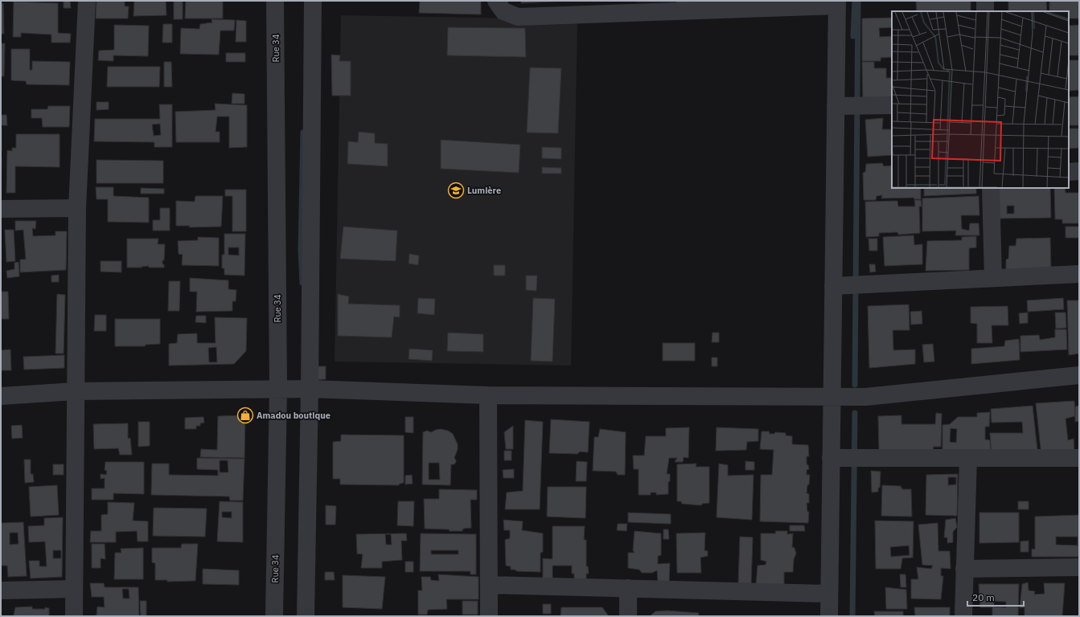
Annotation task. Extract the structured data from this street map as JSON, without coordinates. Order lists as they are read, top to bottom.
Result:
{
  "streets": {
    "street": ["Rue 34"]
  },
  "places": {
    "school or university": ["Lumière"],
    "shop": ["Amadou boutique"]
  },
  "scale_bar": "20 m"
}
